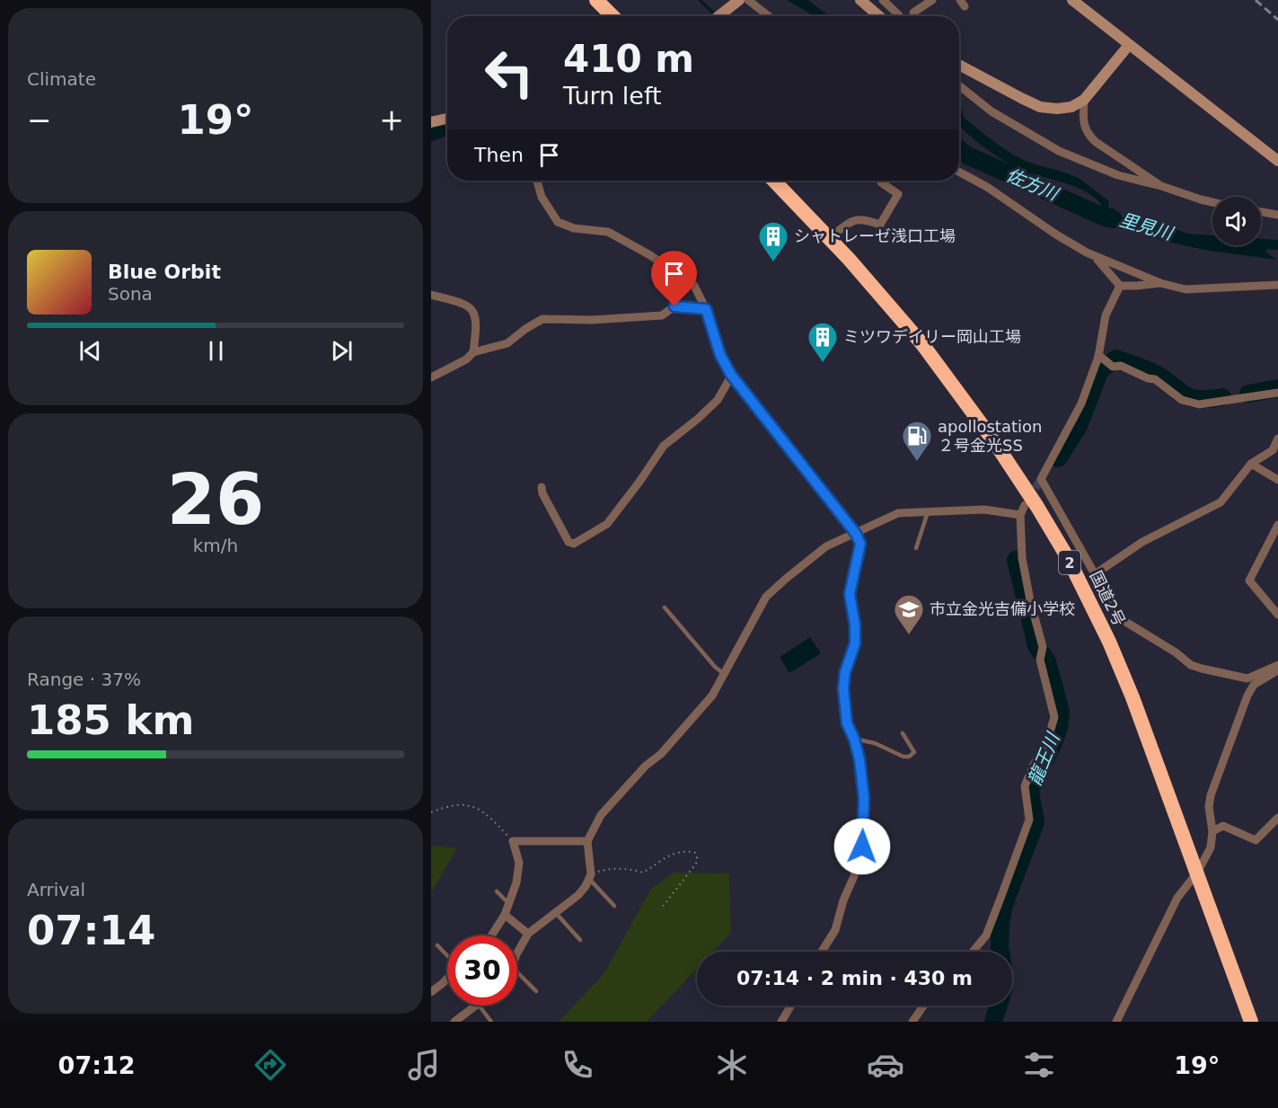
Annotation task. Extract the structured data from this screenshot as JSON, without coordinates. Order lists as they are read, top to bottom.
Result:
{
  "streets": {
    "highway": ["2", "国道2号"]
  },
  "water": ["佐方川", "里見川", "龍王川"],
  "places": {
    "building": ["シャトレーゼ浅口工場", "ミツワデイリー岡山工場"],
    "fuel station": ["apollostation ２号金光SS"],
    "school or university": ["市立金光吉備小学校"]
  },
  "page": {
    "tile": [
      "Climate",
      ["26", "km/h"],
      ["Range · 37%", "185 km"],
      ["Arrival", "07:14"]
    ],
    "turn": ["410 m", "Turn left"],
    "heat": ["−", "19°", "+"],
    "then": "Then",
    "song": ["Blue Orbit", "Sona"],
    "limit": "30",
    "trip": "07:14 · 2 min · 430 m",
    "tabs": ["07:12", "19°"]
  }
}
